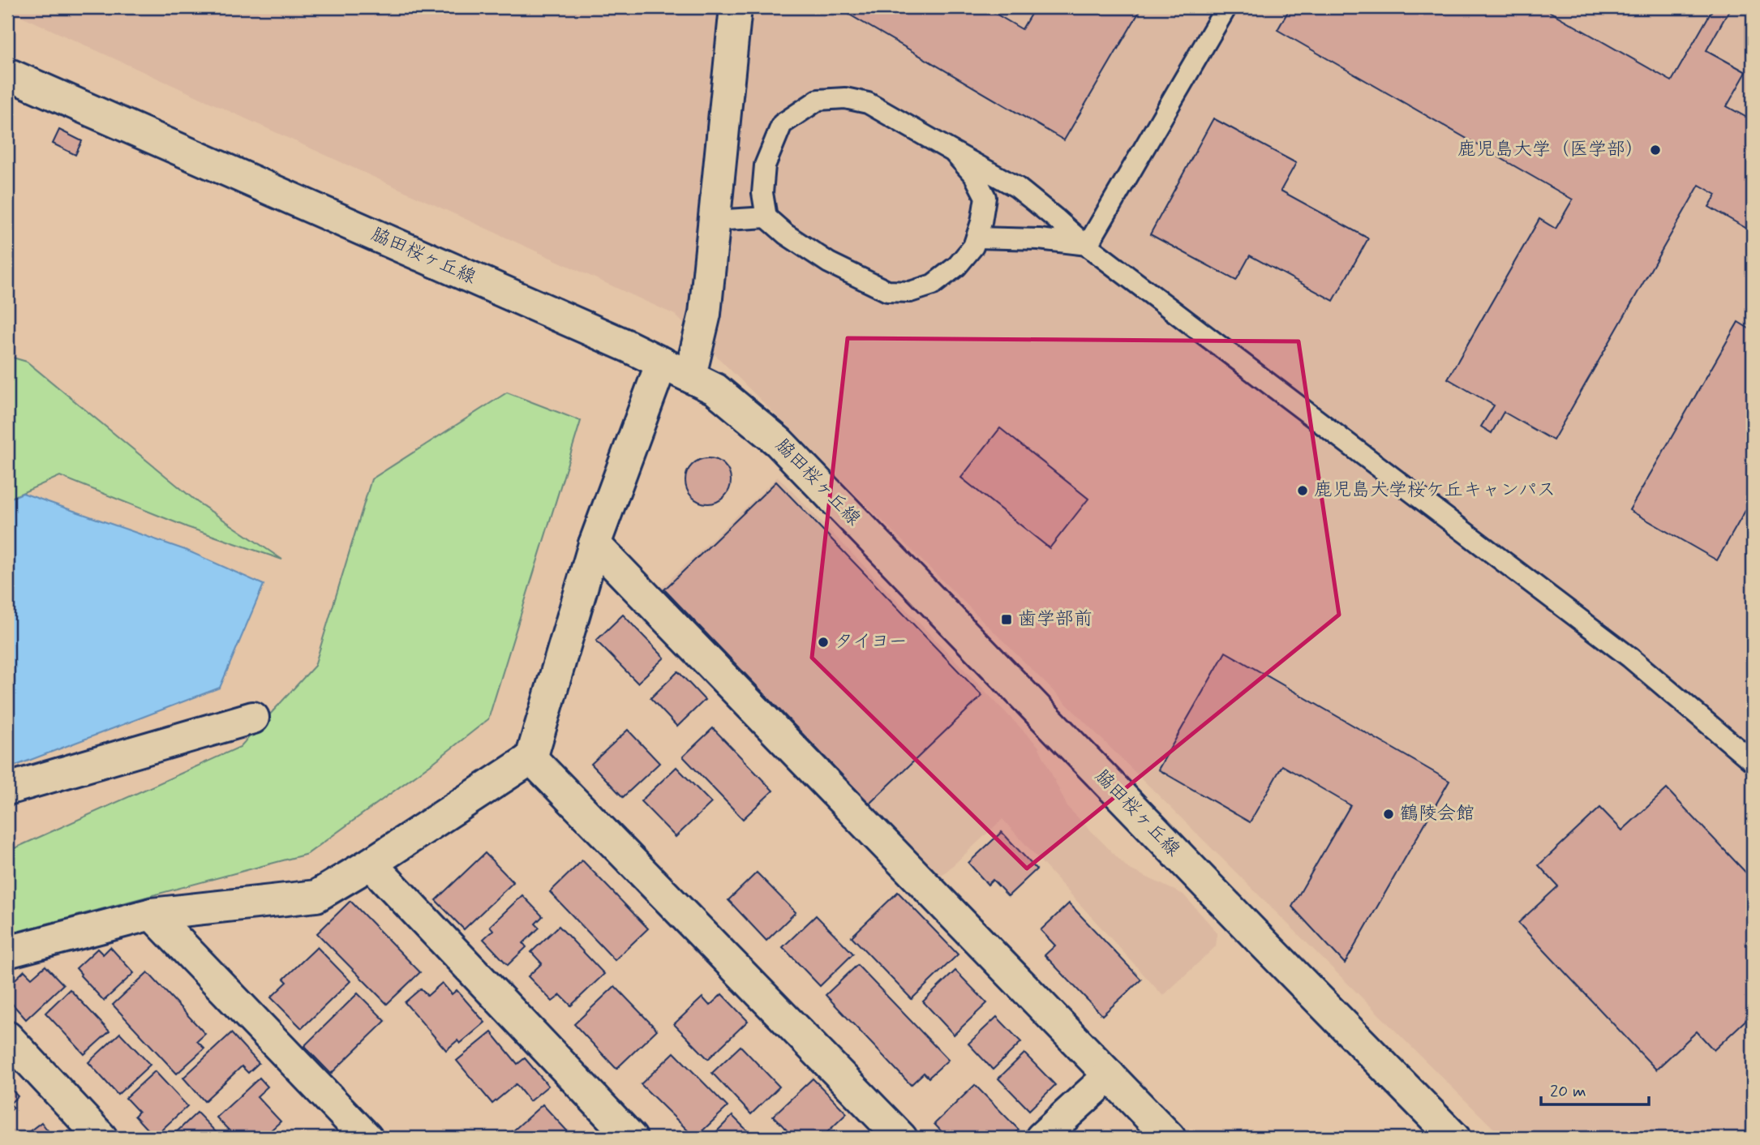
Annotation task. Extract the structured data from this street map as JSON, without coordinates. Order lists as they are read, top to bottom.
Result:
{
  "streets": {
    "street": ["脇田桜ヶ丘線"]
  },
  "places": {
    "other": [
      "鹿児島大学（医学部）",
      "鹿児島大学桜ケ丘キャンパス",
      "タイヨー",
      "鶴陵会館"
    ],
    "transit": ["歯学部前"]
  },
  "scale_bar": "20 m"
}
